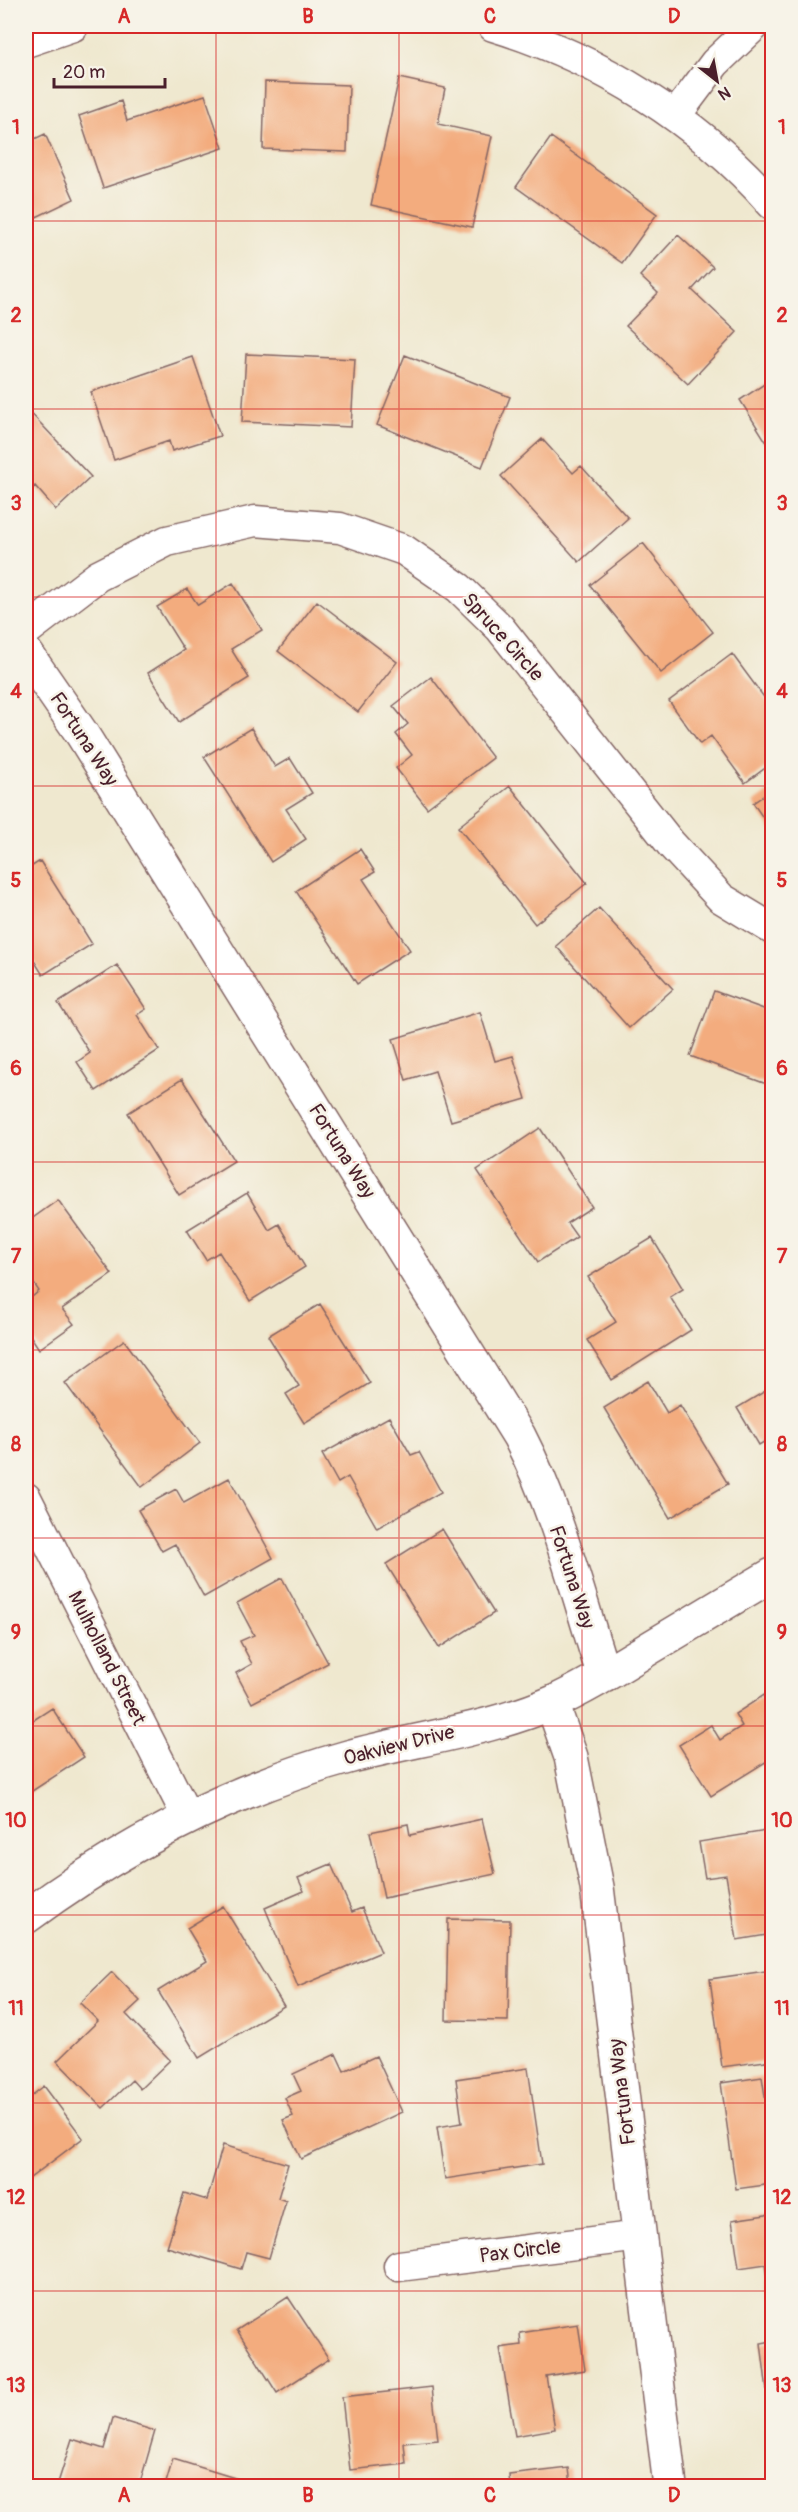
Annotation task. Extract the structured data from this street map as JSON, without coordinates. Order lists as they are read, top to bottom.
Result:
{
  "streets": {
    "street": [
      "Spruce Circle",
      "Fortuna Way",
      "Mulholland Street",
      "Oakview Drive",
      "Pax Circle"
    ]
  },
  "crossings": [
    ["Fortuna Way", "Oakview Drive"],
    ["Fortuna Way", "Pax Circle"],
    ["Mulholland Street", "Oakview Drive"]
  ],
  "scale_bar": "20 m",
  "north": "bottom right",
  "grid": {
    "columns": [
      "A",
      "B",
      "C",
      "D"
    ],
    "rows": [
      "1",
      "2",
      "3",
      "4",
      "5",
      "6",
      "7",
      "8",
      "9",
      "10",
      "11",
      "12",
      "13"
    ]
  }
}
